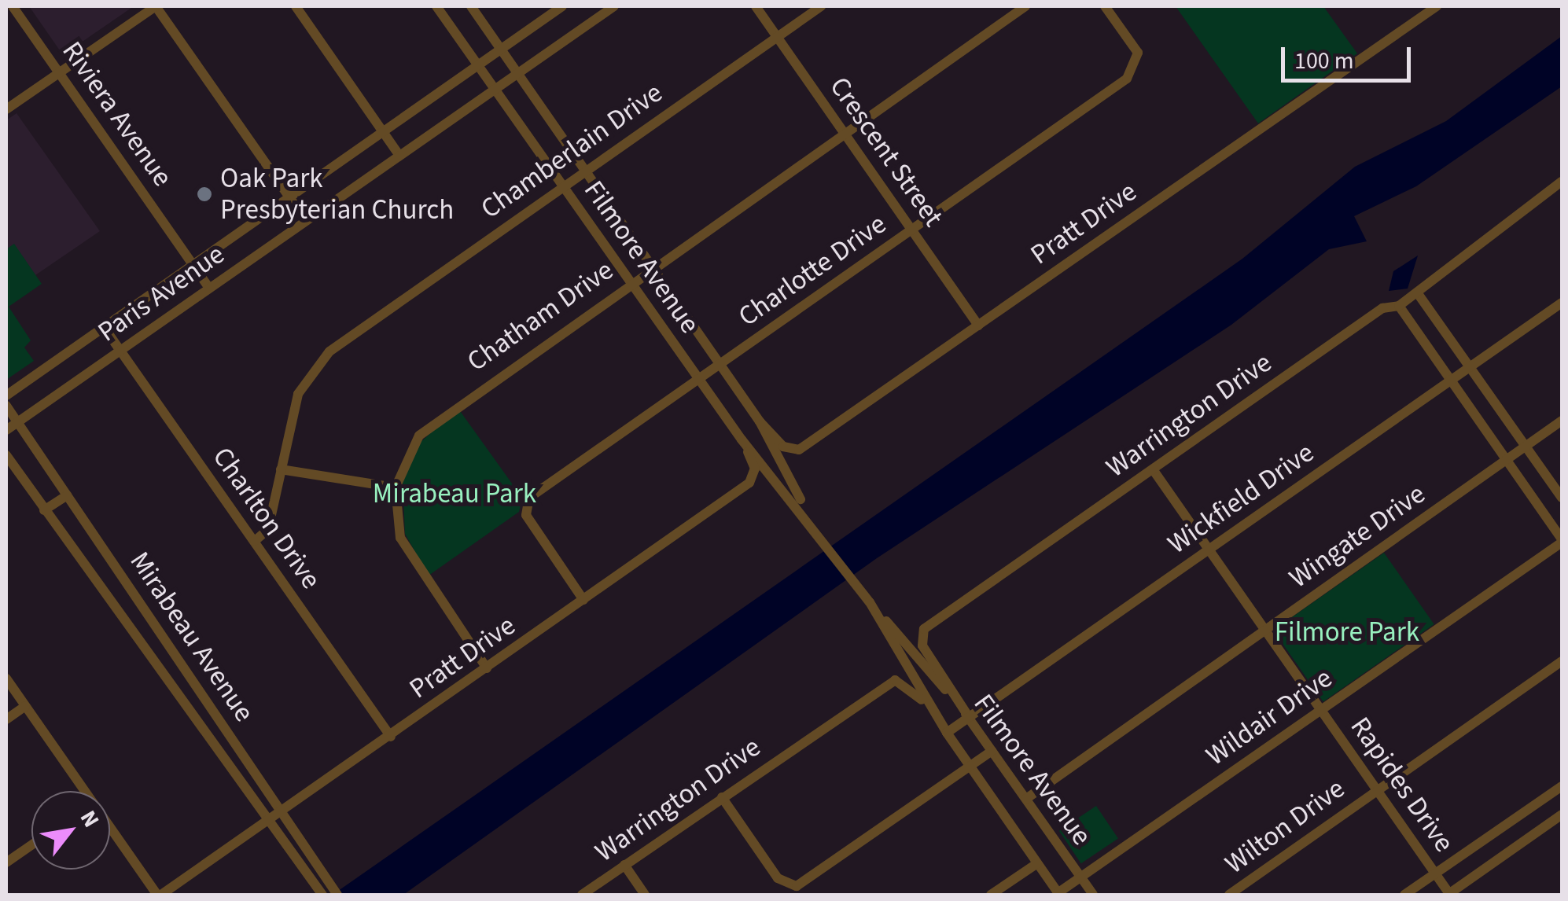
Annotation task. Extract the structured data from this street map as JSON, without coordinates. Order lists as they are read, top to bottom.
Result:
{
  "streets": {
    "street": [
      "Riviera Avenue",
      "Chamberlain Drive",
      "Crescent Street",
      "Pratt Drive",
      "Filmore Avenue",
      "Charlotte Drive",
      "Paris Avenue",
      "Chatham Drive",
      "Warrington Drive",
      "Wickfield Drive",
      "Charlton Drive",
      "Wingate Drive",
      "Mirabeau Avenue",
      "Wildair Drive",
      "Rapides Drive",
      "Wilton Drive"
    ]
  },
  "crossings": [
    ["Riviera Avenue", "Paris Avenue"],
    ["Chamberlain Drive", "Crescent Street"],
    ["Chamberlain Drive", "Filmore Avenue"],
    ["Chamberlain Drive", "Charlton Drive"],
    ["Crescent Street", "Pratt Drive"],
    ["Crescent Street", "Charlotte Drive"],
    ["Crescent Street", "Chatham Drive"],
    ["Pratt Drive", "Filmore Avenue"],
    ["Pratt Drive", "Charlotte Drive"],
    ["Pratt Drive", "Charlton Drive"],
    ["Pratt Drive", "Mirabeau Avenue"],
    ["Filmore Avenue", "Charlotte Drive"],
    ["Filmore Avenue", "Paris Avenue"],
    ["Filmore Avenue", "Chatham Drive"],
    ["Filmore Avenue", "Warrington Drive"],
    ["Filmore Avenue", "Wickfield Drive"],
    ["Filmore Avenue", "Wingate Drive"],
    ["Filmore Avenue", "Wildair Drive"],
    ["Paris Avenue", "Charlton Drive"],
    ["Paris Avenue", "Mirabeau Avenue"],
    ["Warrington Drive", "Wickfield Drive"],
    ["Warrington Drive", "Rapides Drive"],
    ["Wickfield Drive", "Rapides Drive"],
    ["Wingate Drive", "Rapides Drive"],
    ["Wildair Drive", "Rapides Drive"],
    ["Rapides Drive", "Wilton Drive"]
  ],
  "parks": ["Mirabeau Park", "Filmore Park"],
  "places": ["Oak Park Presbyterian Church"],
  "scale_bar": "100 m",
  "north": "top right"
}
